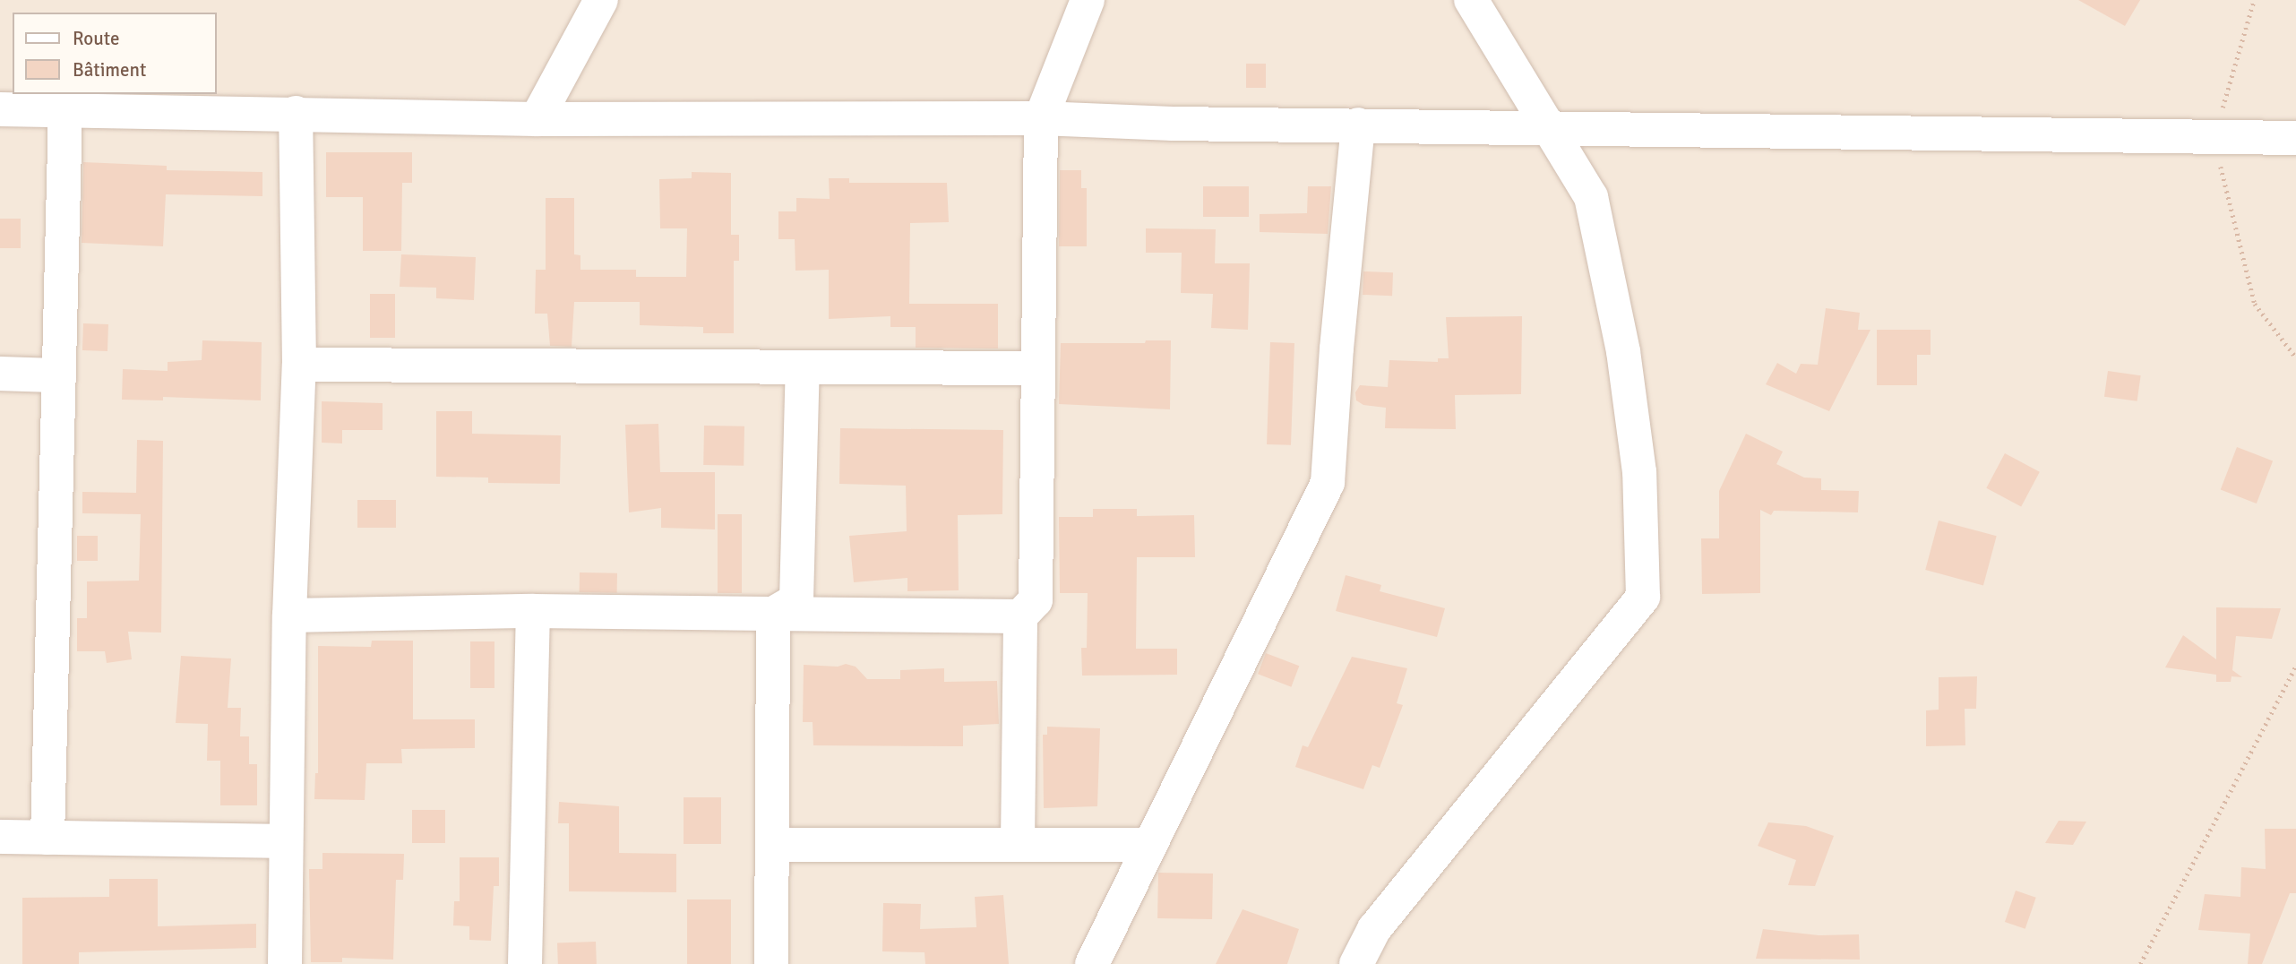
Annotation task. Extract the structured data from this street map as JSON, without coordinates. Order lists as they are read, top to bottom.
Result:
{
  "legend": ["Route", "Bâtiment"]
}
